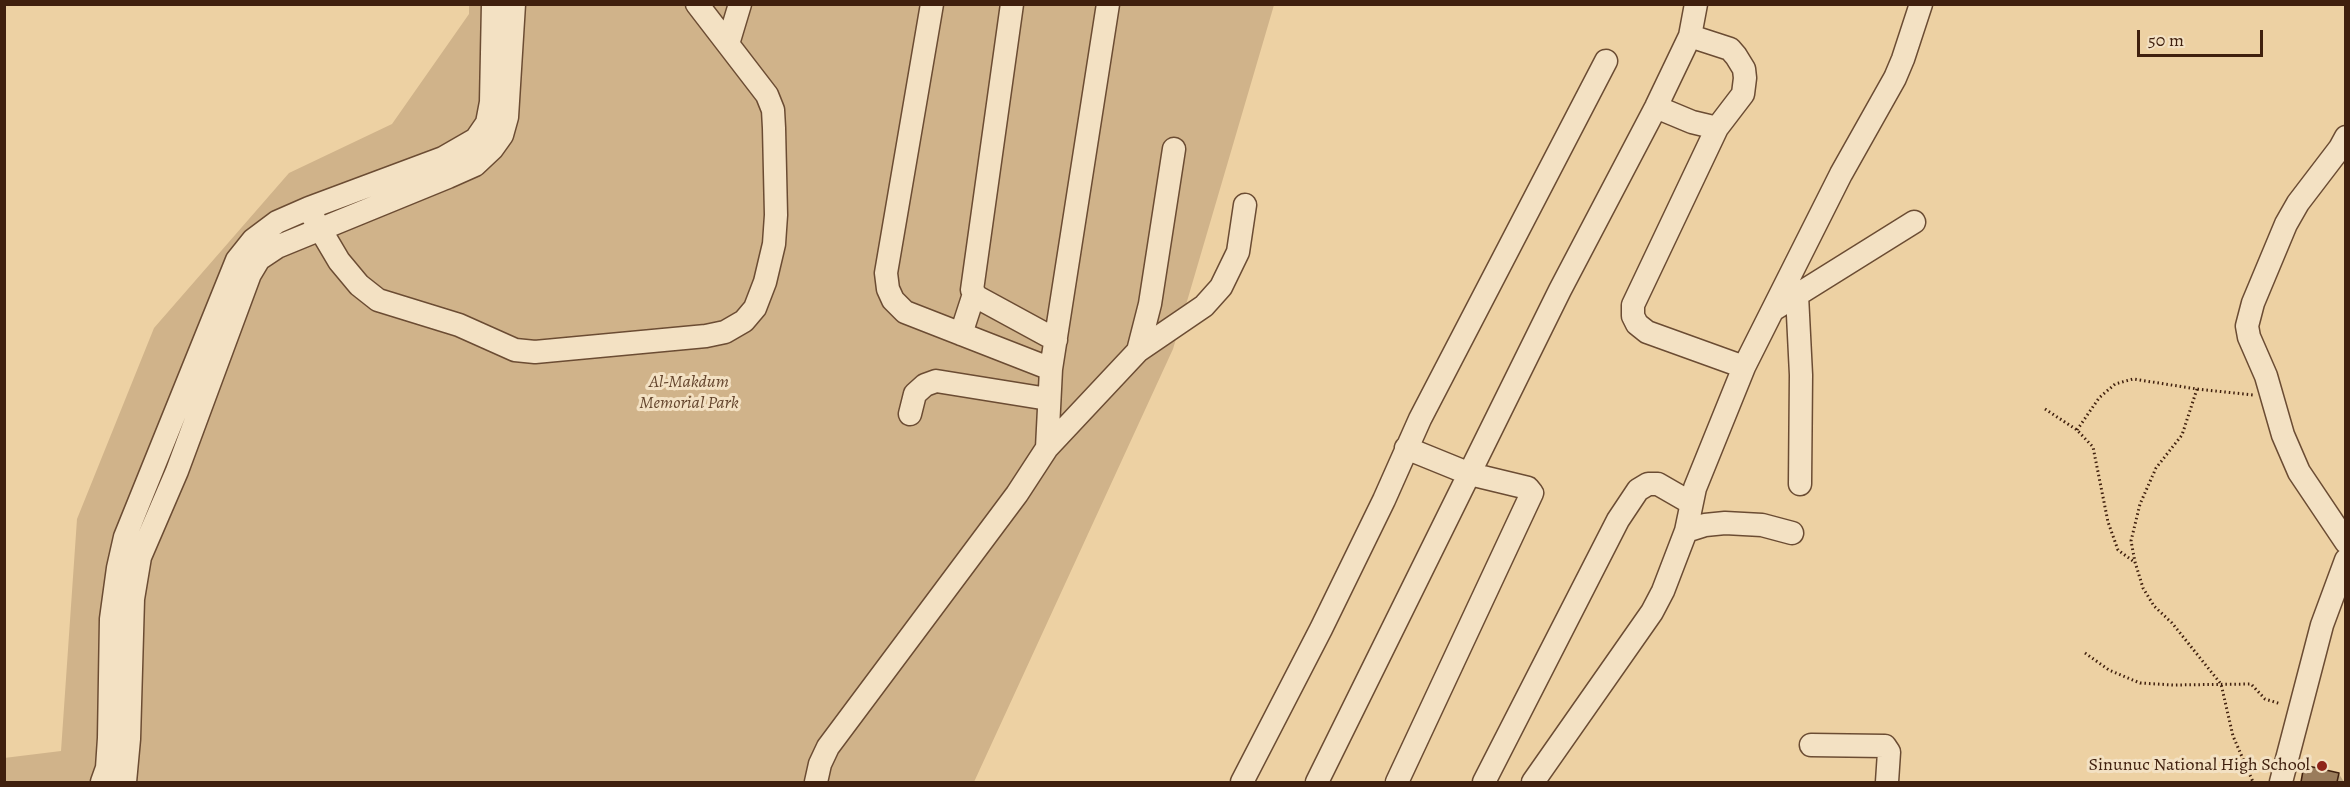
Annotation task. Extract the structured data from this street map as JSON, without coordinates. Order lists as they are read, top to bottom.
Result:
{
  "parks": ["Al-Makdum Memorial Park"],
  "places": ["Sinunuc National High School"],
  "scale_bar": "50 m"
}
